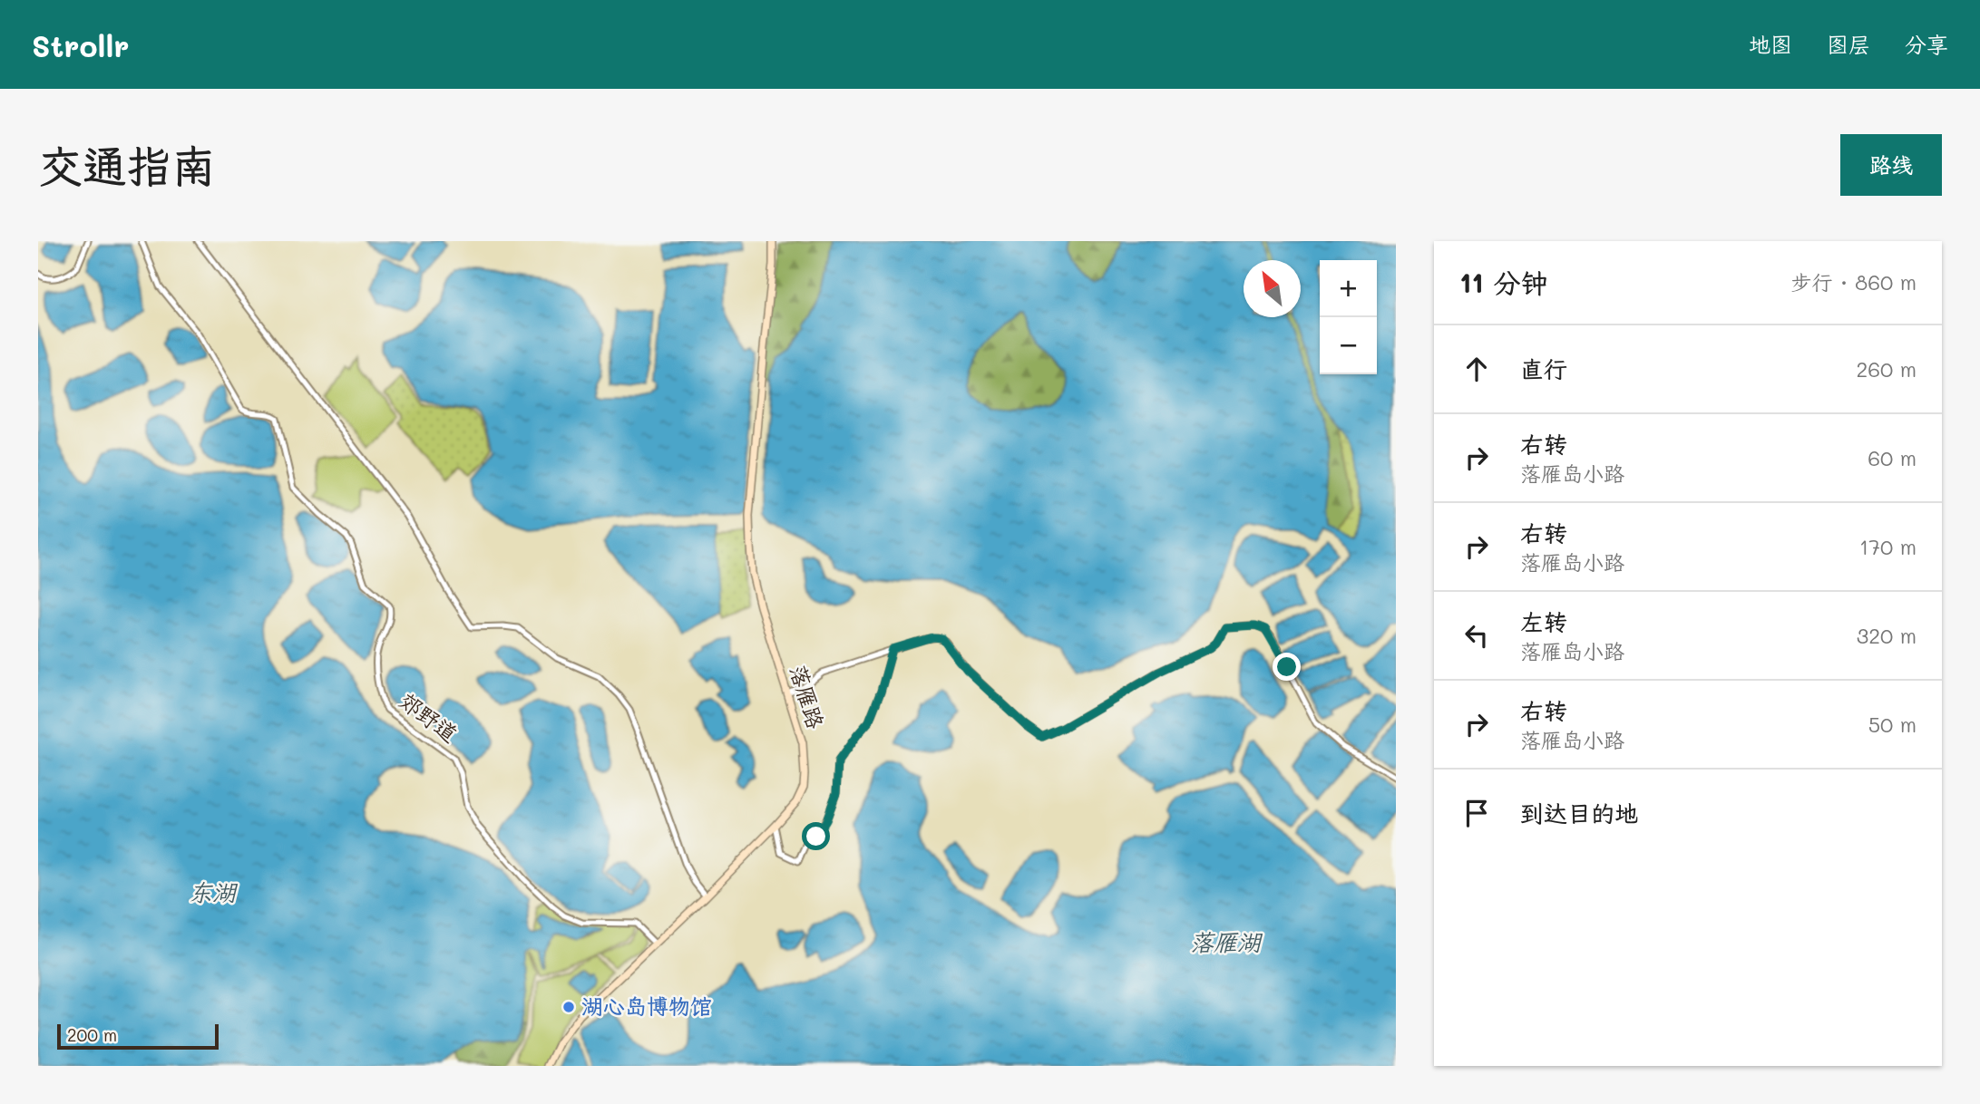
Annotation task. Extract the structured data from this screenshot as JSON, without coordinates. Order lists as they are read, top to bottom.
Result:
{
  "streets": {
    "street": ["落雁路", "郊野道"]
  },
  "crossings": [
    ["落雁路", "郊野道"]
  ],
  "water": ["东湖", "落雁湖"],
  "places": ["湖心岛博物馆"],
  "scale_bar": "200 m",
  "north": "top left",
  "page": {
    "header": "Strollr",
    "nav": ["地图", "图层", "分享"],
    "buttons": "路线",
    "title": "交通指南",
    "heading": ["11 分钟", "步行 · 860 m"],
    "map_buttons": ["+", "−"],
    "list": [
      ["直行", "260 m"],
      ["右转", "落雁岛小路", "60 m"],
      ["右转", "落雁岛小路", "170 m"],
      ["左转", "落雁岛小路", "320 m"],
      ["右转", "落雁岛小路", "50 m"],
      "到达目的地"
    ],
    "scale": "200 m"
  }
}
